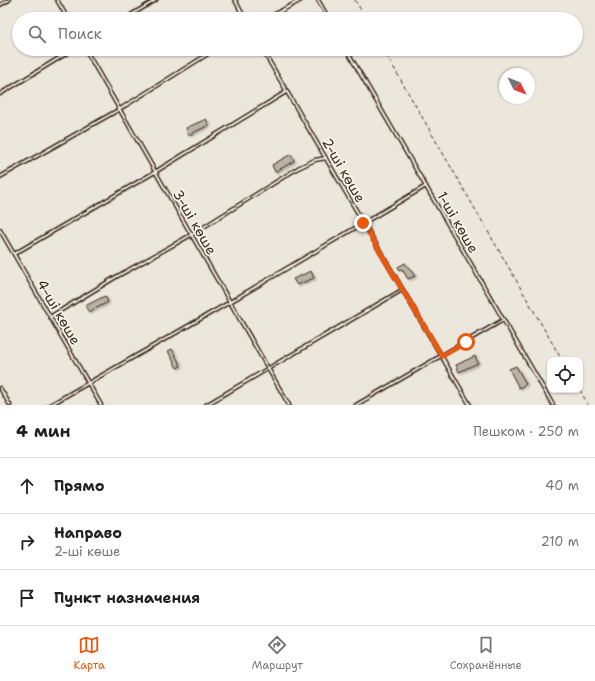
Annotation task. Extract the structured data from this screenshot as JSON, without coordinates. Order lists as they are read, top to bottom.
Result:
{
  "streets": {
    "lane": [
      "2-ші көше",
      "3-ші көше",
      "1-ші көше",
      "4-ші көше"
    ]
  },
  "north": "bottom right",
  "page": {
    "search": "Поиск",
    "heading": ["4 мин", "Пешком · 250 m"],
    "list": [
      ["Прямо", "40 m"],
      ["Направо", "2-ші көше", "210 m"],
      "Пункт назначения"
    ],
    "nav": ["Карта", "Маршрут", "Сохранённые"]
  }
}
